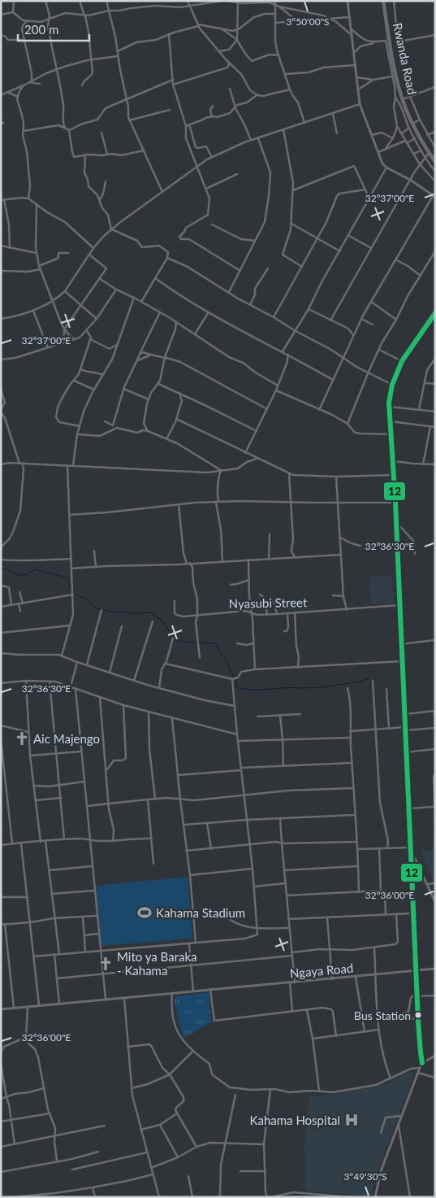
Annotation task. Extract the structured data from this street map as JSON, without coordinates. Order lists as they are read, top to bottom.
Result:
{
  "streets": {
    "highway": ["Rwanda Road"],
    "street": ["Nyasubi Street", "Ngaya Road"]
  },
  "places": {
    "church": ["Aic Majengo", "Mito ya Baraka - Kahama"],
    "sports": ["Kahama Stadium"],
    "other": ["Bus Station"],
    "hospital": ["Kahama Hospital"]
  },
  "lines": ["transit line 12"],
  "scale_bar": "200 m",
  "coordinates": [
    "3°50'00\"S",
    "32°37'00\"E",
    "32°36'30\"E",
    "32°36'00\"E",
    "3°49'30\"S"
  ]
}
